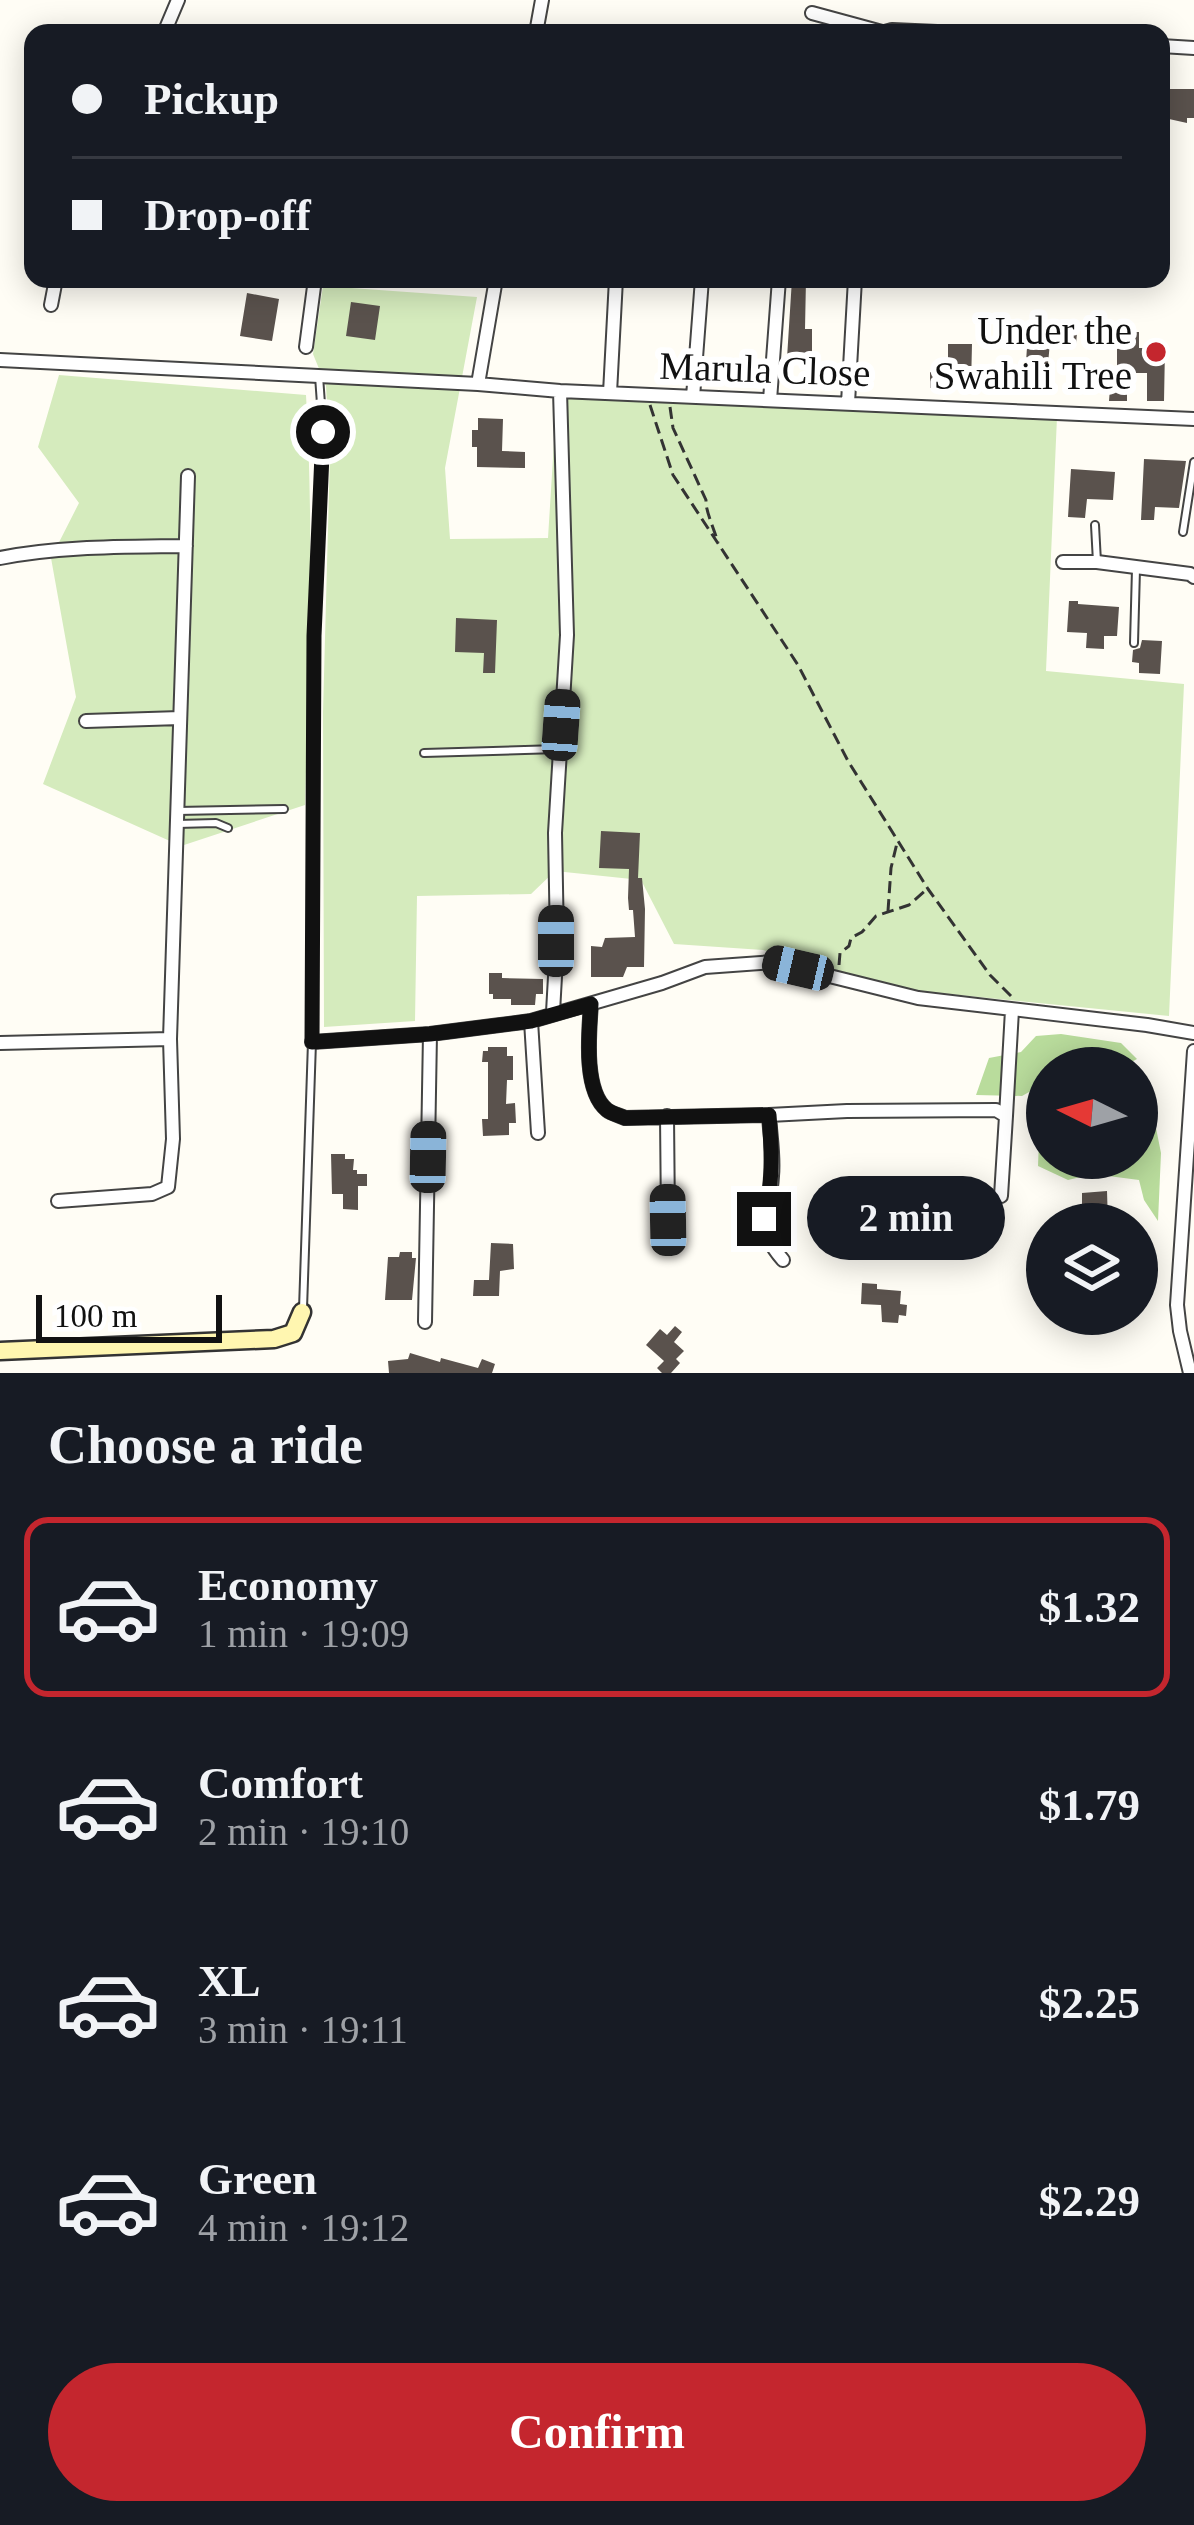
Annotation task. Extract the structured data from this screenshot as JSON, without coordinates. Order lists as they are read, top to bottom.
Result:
{
  "streets": {
    "street": ["Marula Close"]
  },
  "places": ["Under the Swahili Tree"],
  "scale_bar": "100 m",
  "north": "left",
  "page": {
    "banner": ["Pickup", "Drop-off"],
    "bubble": "2 min",
    "scale": "100 m",
    "heading": "Choose a ride",
    "list": [
      {
        "name": "Economy",
        "note": "1 min · 19:09",
        "value": "$1.32"
      },
      {
        "name": "Comfort",
        "note": "2 min · 19:10",
        "value": "$1.79"
      },
      {
        "name": "XL",
        "note": "3 min · 19:11",
        "value": "$2.25"
      },
      {
        "name": "Green",
        "note": "4 min · 19:12",
        "value": "$2.29"
      }
    ],
    "buttons": "Confirm"
  }
}
